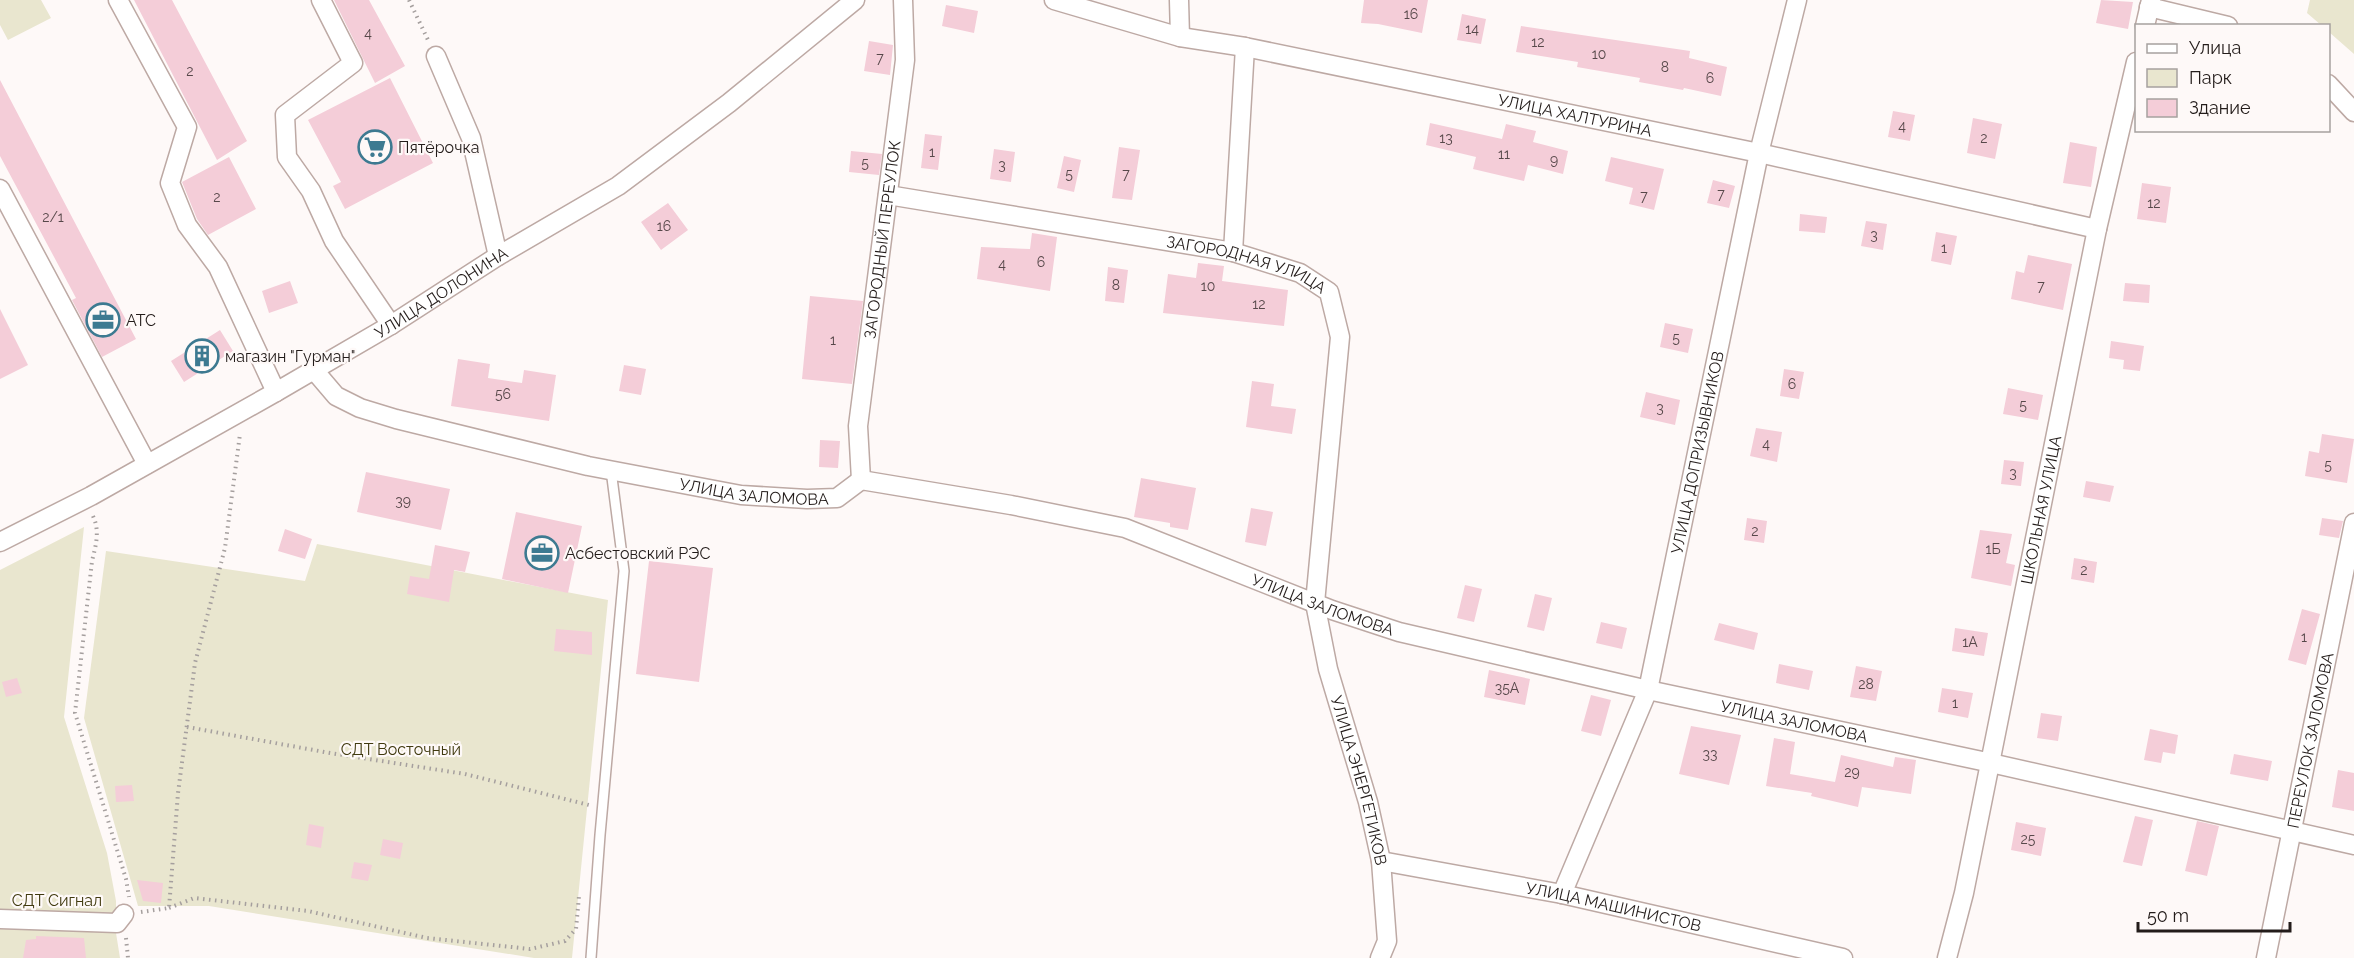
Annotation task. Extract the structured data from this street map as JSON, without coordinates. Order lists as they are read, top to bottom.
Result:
{
  "streets": {
    "street": [
      "УЛИЦА ХАЛТУРИНА",
      "ЗАГОРОДНЫЙ ПЕРЕУЛОК",
      "ЗАГОРОДНАЯ УЛИЦА",
      "УЛИЦА ДОЛОНИНА",
      "УЛИЦА ДОПРИЗЫВНИКОВ",
      "УЛИЦА ЗАЛОМОВА",
      "ШКОЛЬНАЯ УЛИЦА",
      "ПЕРЕУЛОК ЗАЛОМОВА",
      "УЛИЦА ЭНЕРГЕТИКОВ",
      "УЛИЦА МАШИНИСТОВ"
    ]
  },
  "crossings": [
    ["УЛИЦА ХАЛТУРИНА", "УЛИЦА ДОПРИЗЫВНИКОВ"],
    ["УЛИЦА ХАЛТУРИНА", "ШКОЛЬНАЯ УЛИЦА"],
    ["ЗАГОРОДНЫЙ ПЕРЕУЛОК", "ЗАГОРОДНАЯ УЛИЦА"],
    ["ЗАГОРОДНЫЙ ПЕРЕУЛОК", "УЛИЦА ЗАЛОМОВА"],
    ["ЗАГОРОДНАЯ УЛИЦА", "УЛИЦА ЗАЛОМОВА"],
    ["ЗАГОРОДНАЯ УЛИЦА", "УЛИЦА ЭНЕРГЕТИКОВ"],
    ["УЛИЦА ДОЛОНИНА", "УЛИЦА ЗАЛОМОВА"],
    ["УЛИЦА ДОПРИЗЫВНИКОВ", "УЛИЦА ЗАЛОМОВА"],
    ["УЛИЦА ДОПРИЗЫВНИКОВ", "УЛИЦА МАШИНИСТОВ"],
    ["УЛИЦА ЗАЛОМОВА", "ШКОЛЬНАЯ УЛИЦА"],
    ["УЛИЦА ЗАЛОМОВА", "ПЕРЕУЛОК ЗАЛОМОВА"],
    ["УЛИЦА ЗАЛОМОВА", "УЛИЦА ЭНЕРГЕТИКОВ"],
    ["УЛИЦА ЭНЕРГЕТИКОВ", "УЛИЦА МАШИНИСТОВ"]
  ],
  "parks": ["СДТ Восточный", "СДТ Сигнал"],
  "places": {
    "supermarket": ["Пятёрочка"],
    "office": ["АТС", "Асбестовский РЭС"],
    "building": ["магазин \"Гурман\""]
  },
  "house_numbers": [
    "16",
    "14",
    "4",
    "12",
    "10",
    "7",
    "8",
    "2",
    "6",
    "4",
    "13",
    "2",
    "1",
    "11",
    "9",
    "5",
    "3",
    "5",
    "7",
    "7",
    "7",
    "2",
    "12",
    "2/1",
    "16",
    "3",
    "1",
    "6",
    "4",
    "8",
    "10",
    "7",
    "12",
    "5",
    "1",
    "6",
    "56",
    "5",
    "3",
    "4",
    "5",
    "3",
    "39",
    "2",
    "1Б",
    "2",
    "1",
    "1А",
    "28",
    "35А",
    "1",
    "33",
    "29",
    "25"
  ],
  "legend": ["Улица", "Парк", "Здание"],
  "scale_bar": "50 m"
}
